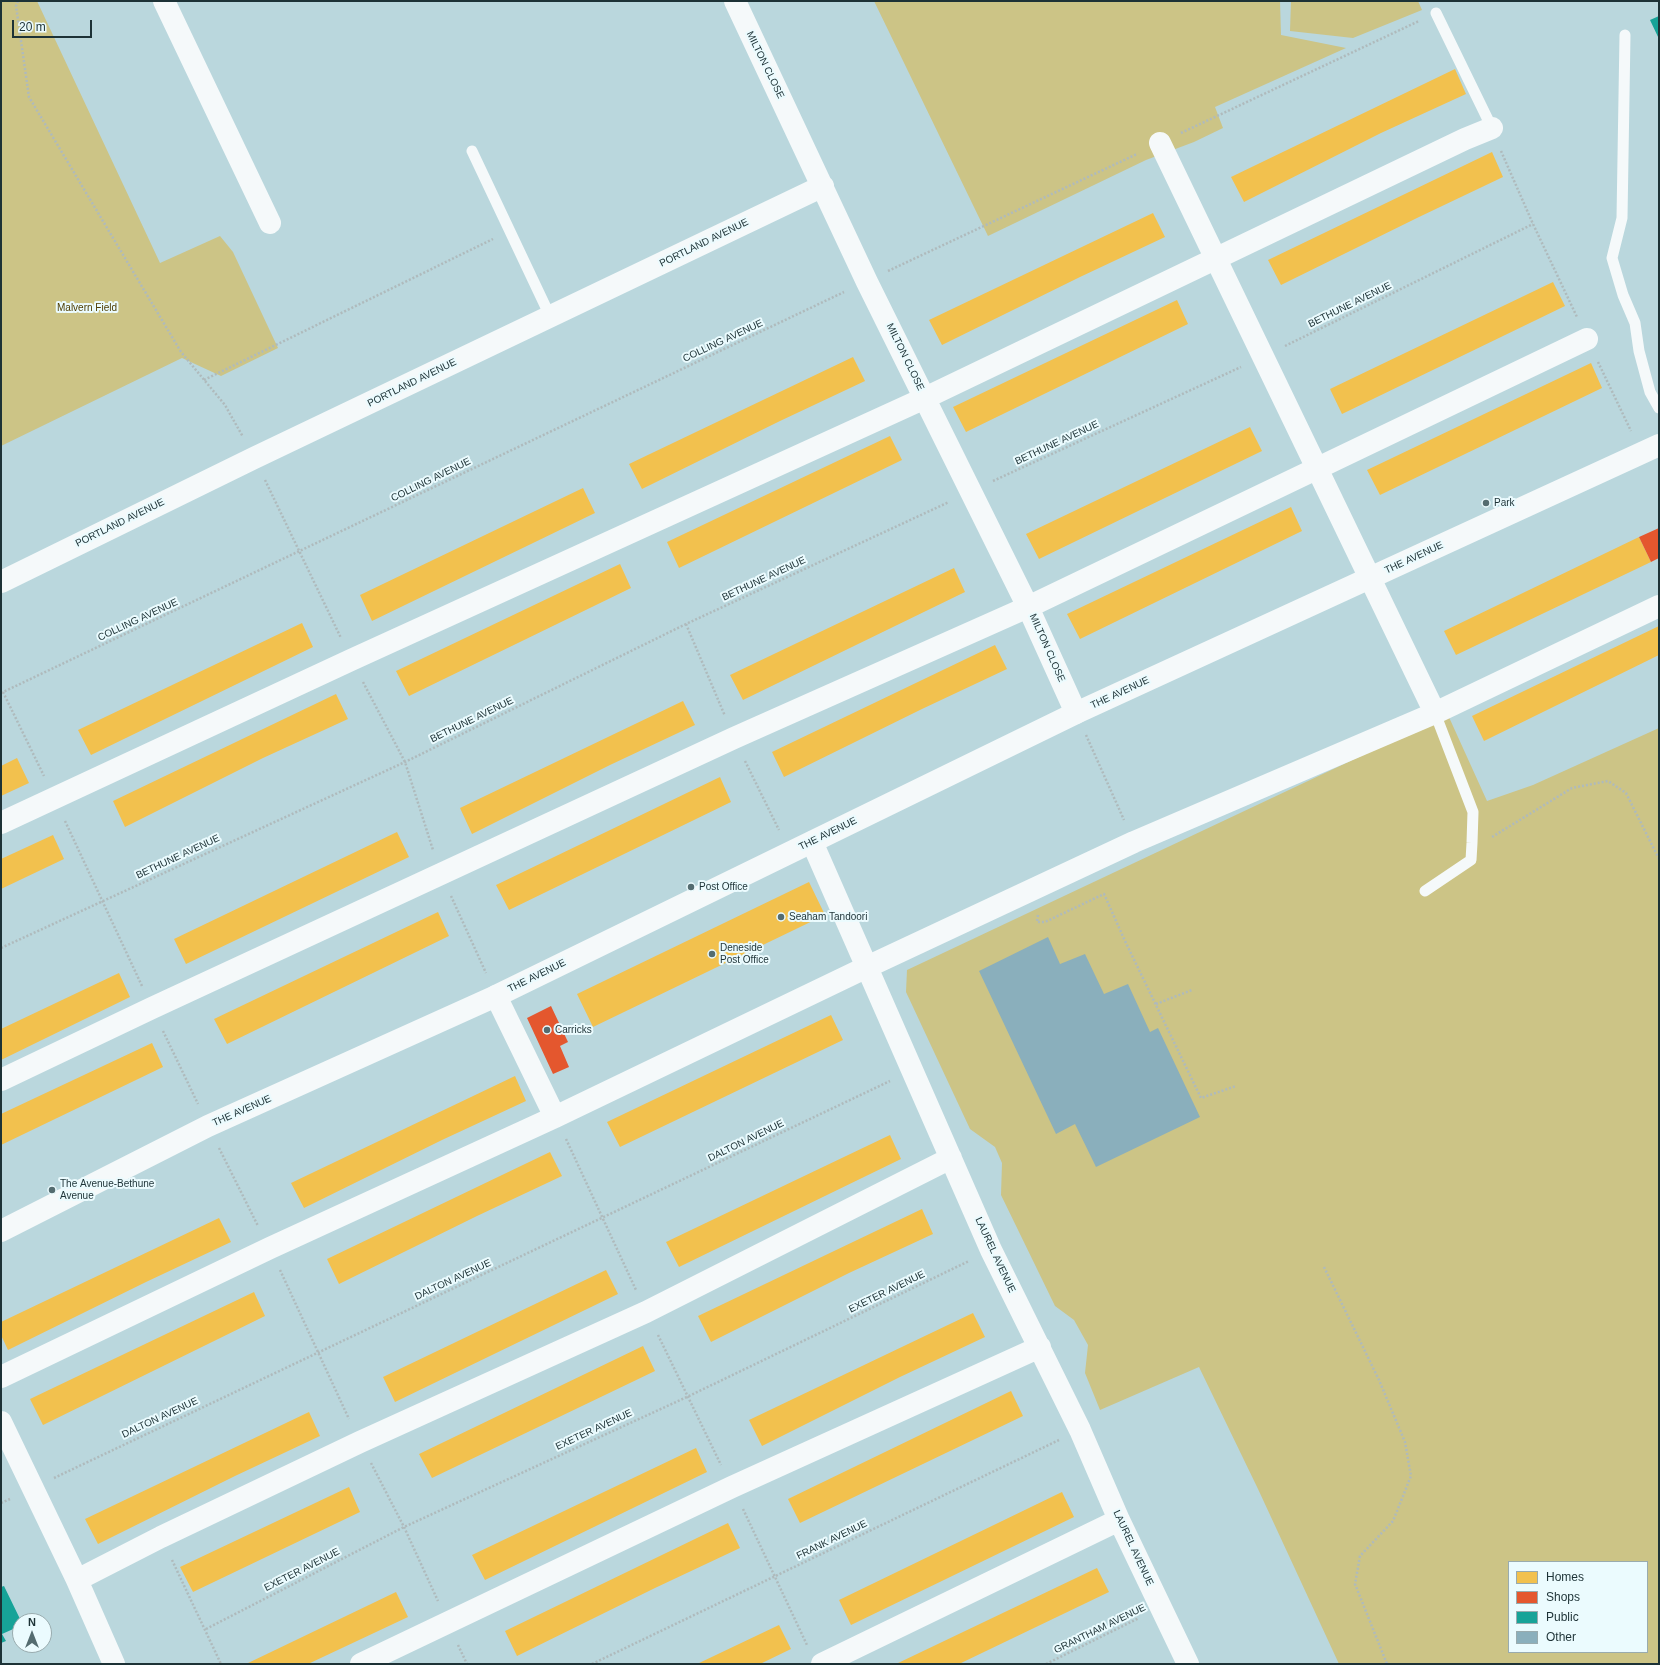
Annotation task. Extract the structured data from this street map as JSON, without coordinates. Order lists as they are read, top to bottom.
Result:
{
  "streets": {
    "street": [
      "MILTON CLOSE",
      "PORTLAND AVENUE",
      "THE AVENUE",
      "LAUREL AVENUE"
    ],
    "path": [
      "BETHUNE AVENUE",
      "COLLING AVENUE",
      "DALTON AVENUE",
      "EXETER AVENUE",
      "FRANK AVENUE",
      "GRANTHAM AVENUE"
    ]
  },
  "crossings": [
    ["MILTON CLOSE", "PORTLAND AVENUE"],
    ["MILTON CLOSE", "BETHUNE AVENUE"],
    ["MILTON CLOSE", "COLLING AVENUE"],
    ["MILTON CLOSE", "THE AVENUE"],
    ["THE AVENUE", "LAUREL AVENUE"],
    ["DALTON AVENUE", "LAUREL AVENUE"],
    ["LAUREL AVENUE", "EXETER AVENUE"],
    ["LAUREL AVENUE", "FRANK AVENUE"],
    ["LAUREL AVENUE", "GRANTHAM AVENUE"]
  ],
  "parks": ["Malvern Field"],
  "places": [
    "Park",
    "Post Office",
    "Seaham Tandoori",
    "Deneside Post Office",
    "Carricks",
    "The Avenue-Bethune Avenue"
  ],
  "legend": [
    "Homes",
    "Shops",
    "Public",
    "Other"
  ],
  "scale_bar": "20 m",
  "north": "top"
}
